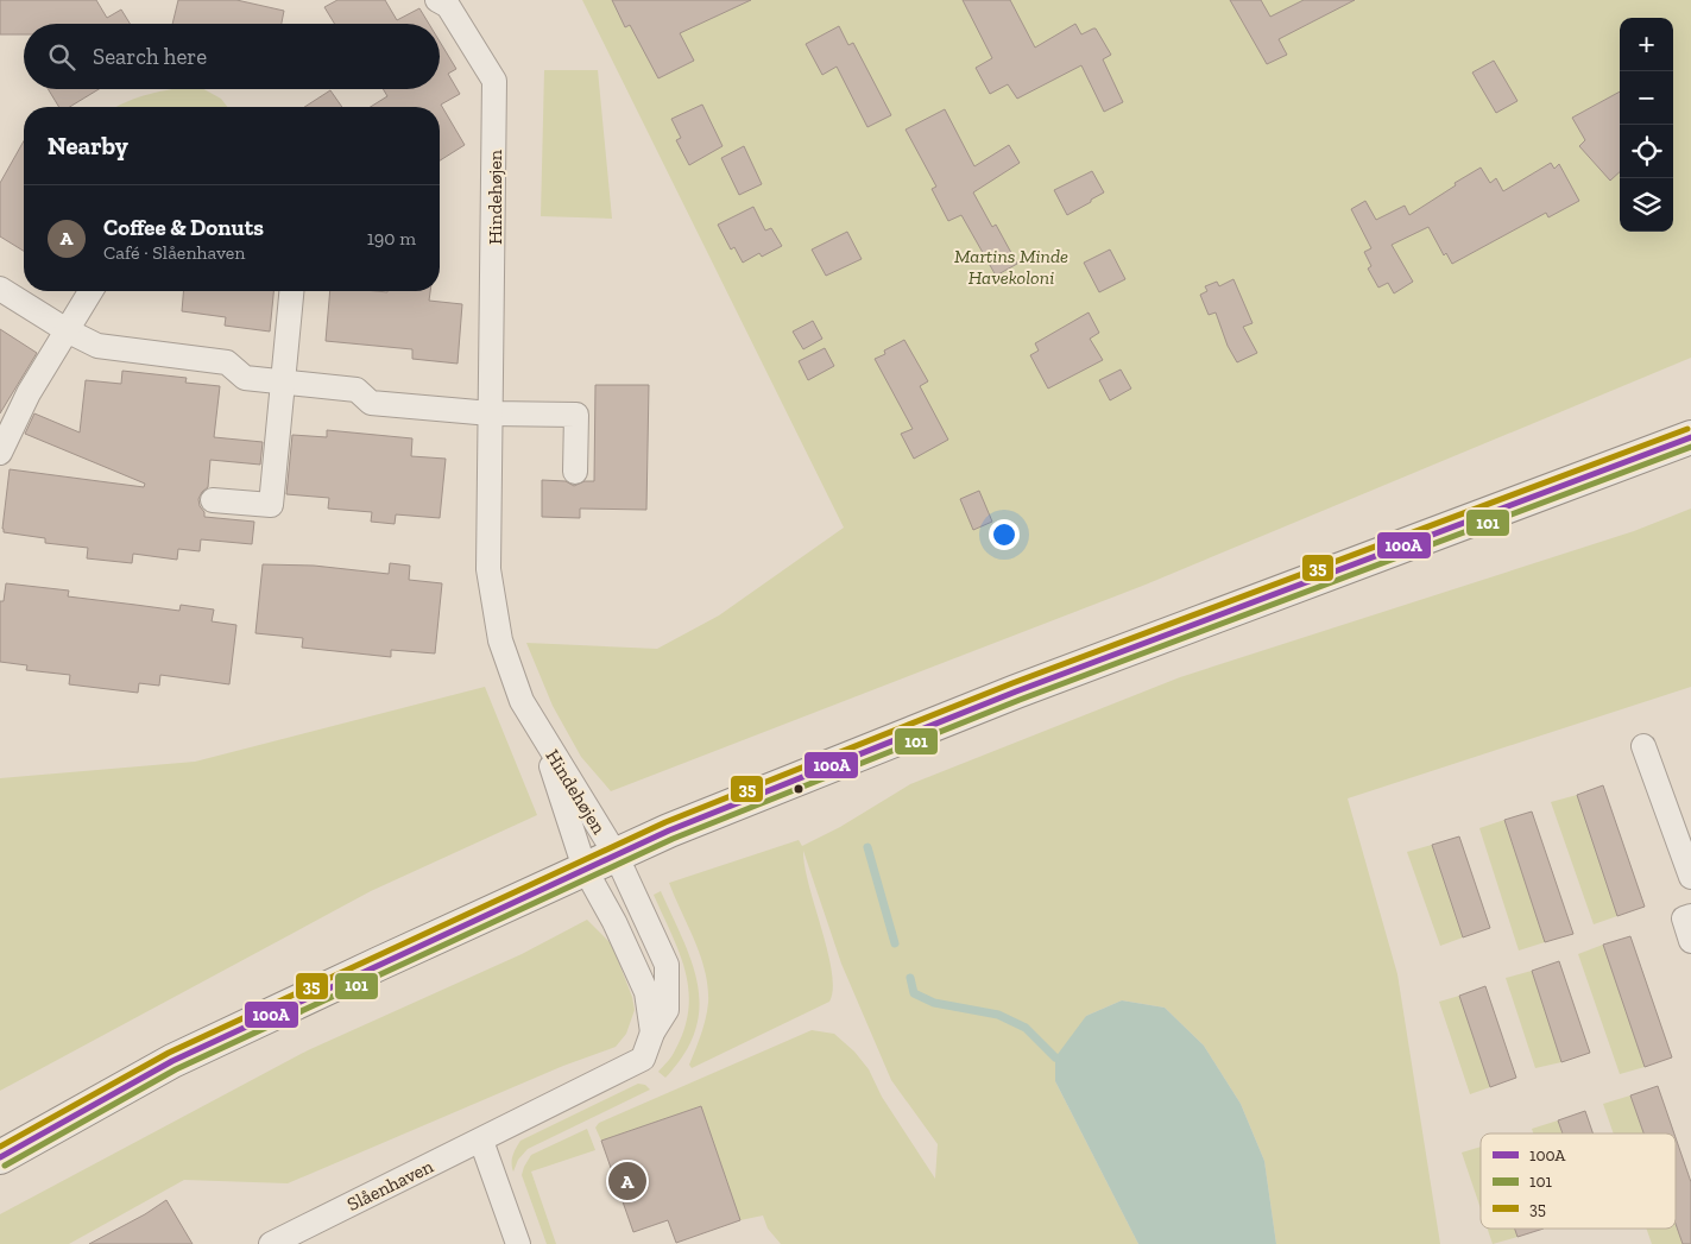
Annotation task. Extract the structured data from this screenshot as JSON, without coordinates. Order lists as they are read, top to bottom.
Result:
{
  "streets": {
    "street": ["Hindehøjen", "Slåenhaven"]
  },
  "crossings": [
    ["Hindehøjen", "Slåenhaven"]
  ],
  "parks": ["Martins Minde Havekoloni"],
  "lines": ["transit line 35", "transit line 100A", "transit line 101"],
  "legend": ["100A", "101", "35"],
  "page": {
    "map_buttons": ["+", "−"],
    "search": "Search here",
    "heading": "Nearby",
    "list": [
      {
        "mark": "A",
        "name": "Coffee & Donuts",
        "note": "Café · Slåenhaven",
        "value": "190 m"
      }
    ],
    "pins": "A"
  }
}
